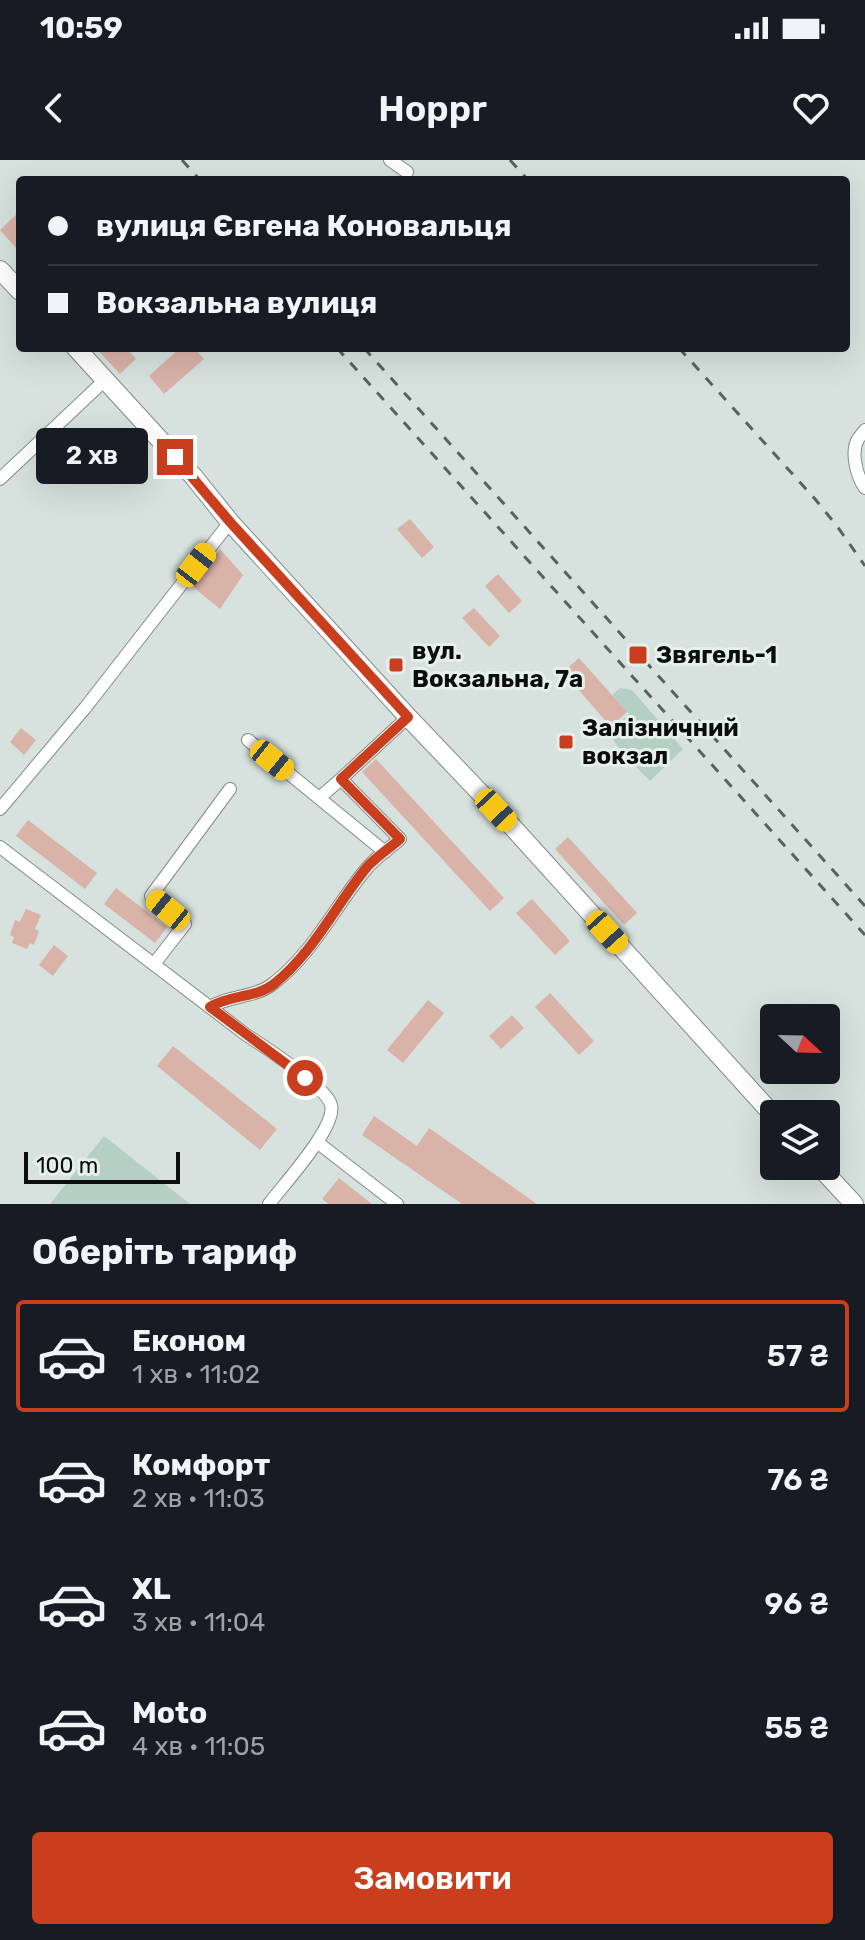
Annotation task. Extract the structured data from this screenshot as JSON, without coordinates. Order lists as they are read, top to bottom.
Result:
{
  "places": {
    "transit": ["Звягель-1", "вул. Вокзальна, 7а", "Залізничний вокзал"]
  },
  "scale_bar": "100 m",
  "north": "right",
  "page": {
    "status": "10:59",
    "header": "Hoppr",
    "banner": ["вулиця Євгена Коновальця", "Вокзальна вулиця"],
    "bubble": "2 хв",
    "scale": "100 m",
    "heading": "Оберіть тариф",
    "list": [
      {
        "name": "Економ",
        "note": "1 хв · 11:02",
        "value": "57 ₴"
      },
      {
        "name": "Комфорт",
        "note": "2 хв · 11:03",
        "value": "76 ₴"
      },
      {
        "name": "XL",
        "note": "3 хв · 11:04",
        "value": "96 ₴"
      },
      {
        "name": "Moto",
        "note": "4 хв · 11:05",
        "value": "55 ₴"
      }
    ],
    "buttons": "Замовити"
  }
}
